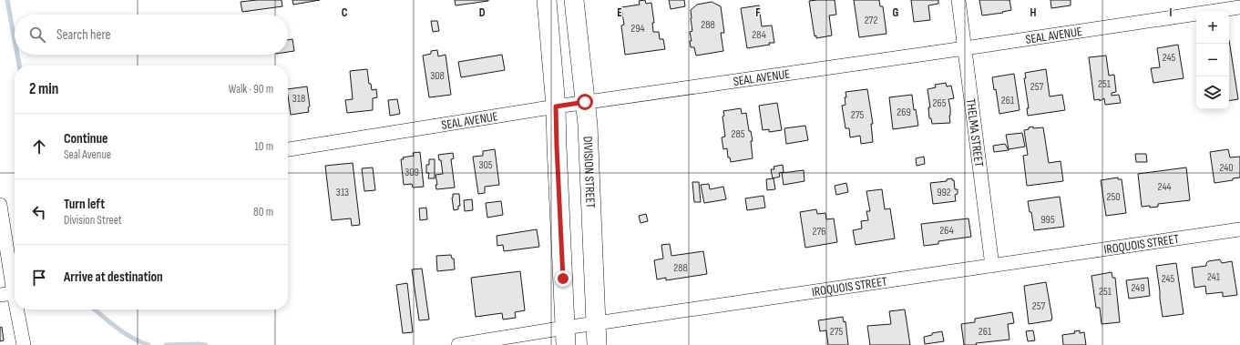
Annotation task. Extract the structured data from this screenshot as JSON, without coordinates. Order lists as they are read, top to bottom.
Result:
{
  "streets": {
    "main road": ["DIVISION STREET"],
    "street": ["SEAL AVENUE", "THELMA STREET", "IROQUOIS STREET"]
  },
  "crossings": [
    ["SEAL AVENUE", "THELMA STREET"],
    ["SEAL AVENUE", "DIVISION STREET"],
    ["THELMA STREET", "IROQUOIS STREET"],
    ["DIVISION STREET", "IROQUOIS STREET"]
  ],
  "house_numbers": [
    "272",
    "288",
    "294",
    "284",
    "245",
    "308",
    "251",
    "257",
    "318",
    "261",
    "265",
    "269",
    "275",
    "285",
    "305",
    "240",
    "309",
    "244",
    "313",
    "992",
    "250",
    "995",
    "264",
    "276",
    "288",
    "241",
    "245",
    "249",
    "251",
    "257",
    "275",
    "261"
  ],
  "page": {
    "map_buttons": ["+", "−"],
    "search": "Search here",
    "heading": ["2 min", "Walk · 90 m"],
    "list": [
      ["Continue", "Seal Avenue", "10 m"],
      ["Turn left", "Division Street", "80 m"],
      "Arrive at destination"
    ]
  },
  "grid": {
    "columns": [
      "C",
      "D",
      "E",
      "F",
      "G",
      "H",
      "I"
    ]
  }
}
